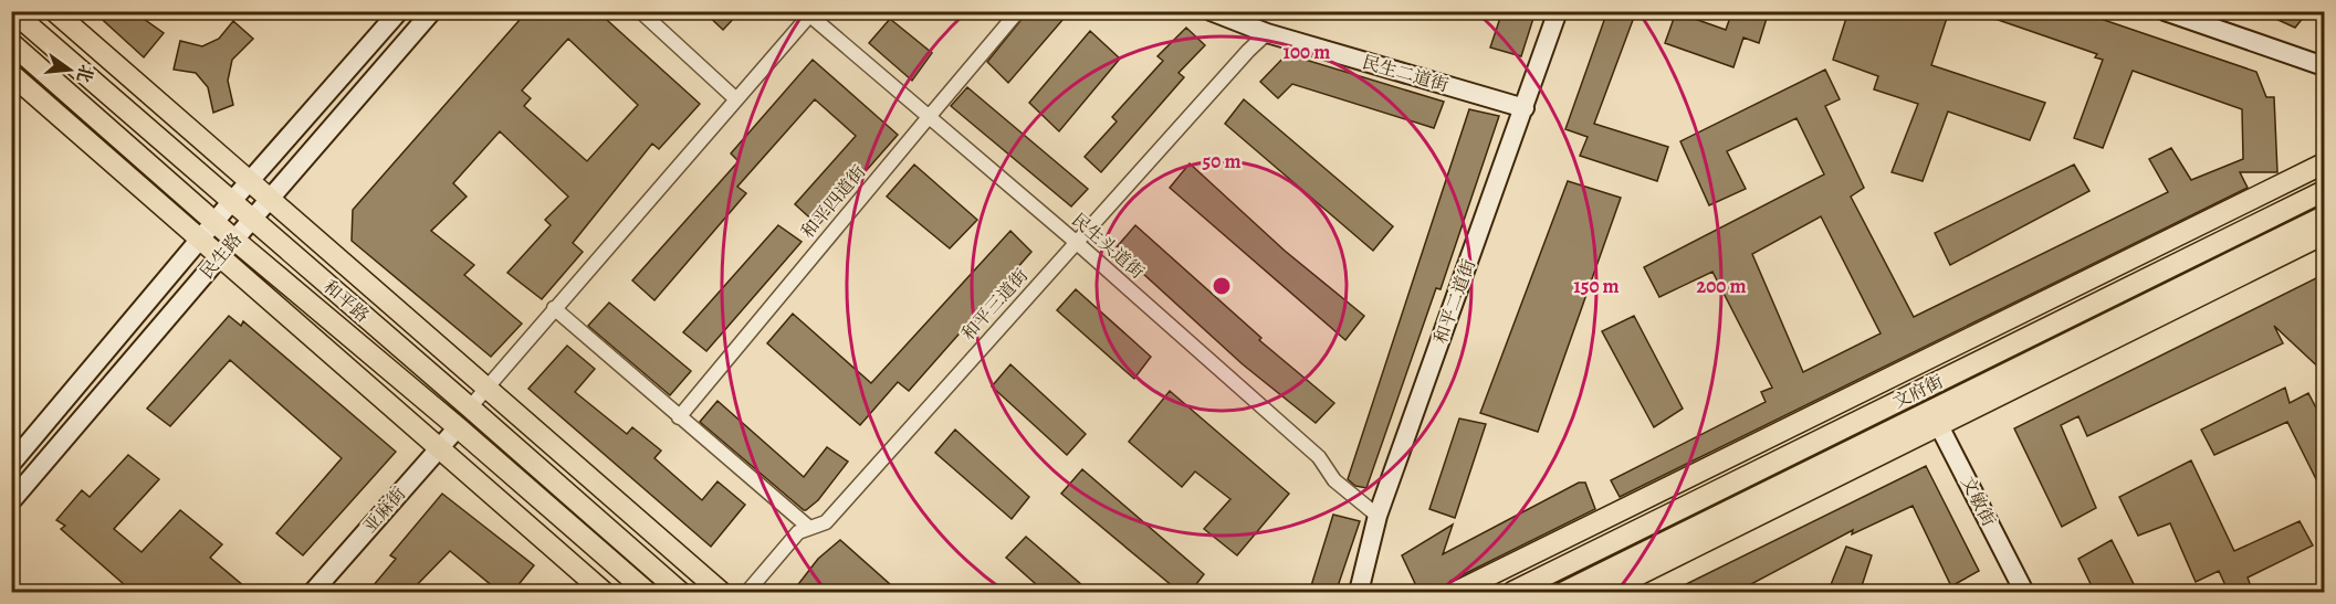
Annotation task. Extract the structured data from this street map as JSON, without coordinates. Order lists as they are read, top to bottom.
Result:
{
  "streets": {
    "main road": ["和平路", "文府街"],
    "street": [
      "民生二道街",
      "和平四道街",
      "民生头道街",
      "民生路",
      "和平二道街",
      "和平三道街",
      "文敏街",
      "亚麻街"
    ]
  },
  "crossings": [
    ["民生二道街", "和平二道街"],
    ["民生二道街", "和平三道街"],
    ["和平四道街", "民生头道街"],
    ["民生头道街", "和平二道街"],
    ["民生头道街", "和平三道街"],
    ["民生路", "和平路"],
    ["和平路", "亚麻街"],
    ["文府街", "文敏街"]
  ],
  "north": "right",
  "rings": [
    "100 m",
    "50 m",
    "150 m",
    "200 m"
  ]
}
